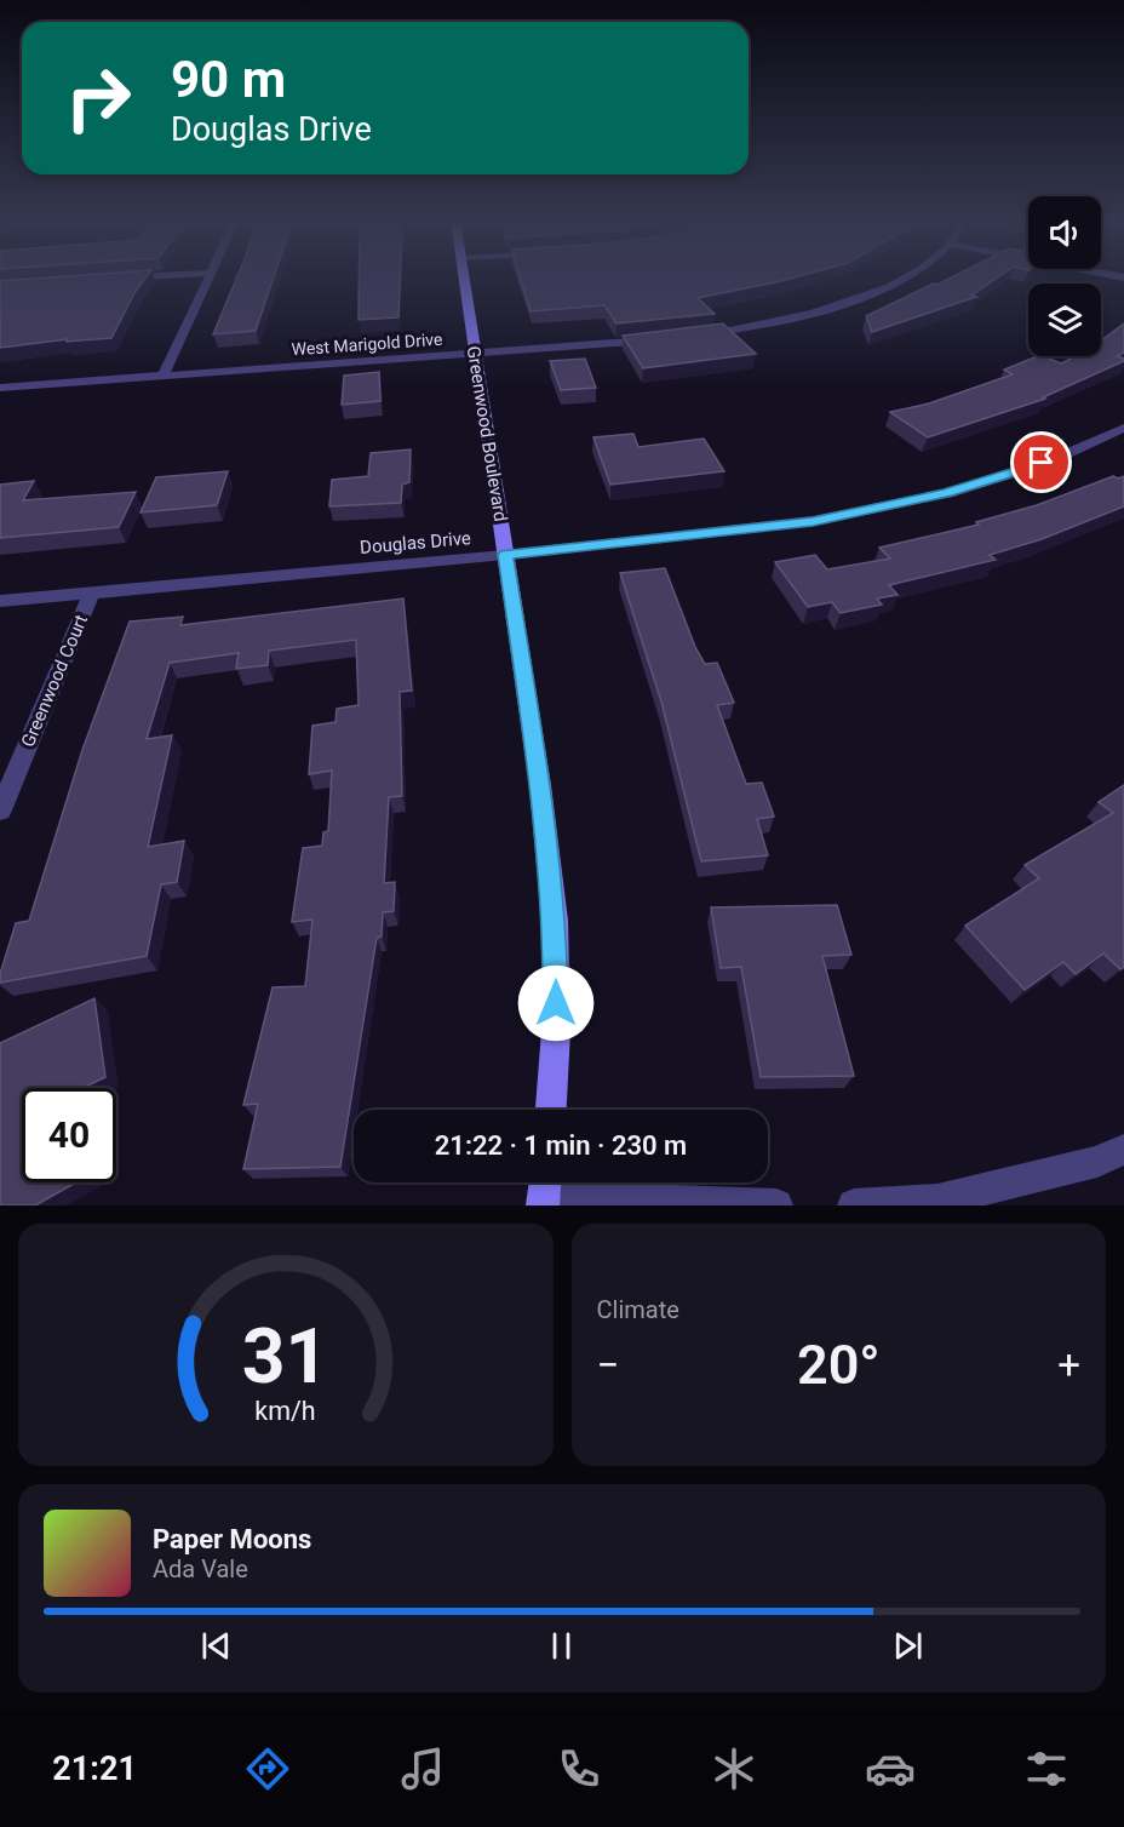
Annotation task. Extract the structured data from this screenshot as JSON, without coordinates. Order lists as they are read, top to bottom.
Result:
{
  "streets": {
    "street": [
      "West Marigold Drive",
      "Greenwood Boulevard",
      "Douglas Drive",
      "Greenwood Court"
    ]
  },
  "crossings": [
    ["West Marigold Drive", "Greenwood Boulevard"],
    ["Greenwood Boulevard", "Douglas Drive"],
    ["Douglas Drive", "Greenwood Court"]
  ],
  "page": {
    "turn": ["90 m", "Douglas Drive"],
    "limit": "40",
    "trip": "21:22 · 1 min · 230 m",
    "tile": "Climate",
    "heat": ["−", "20°", "+"],
    "song": ["Paper Moons", "Ada Vale"],
    "tabs": "21:21",
    "gauge": ["31", "km/h"]
  }
}
